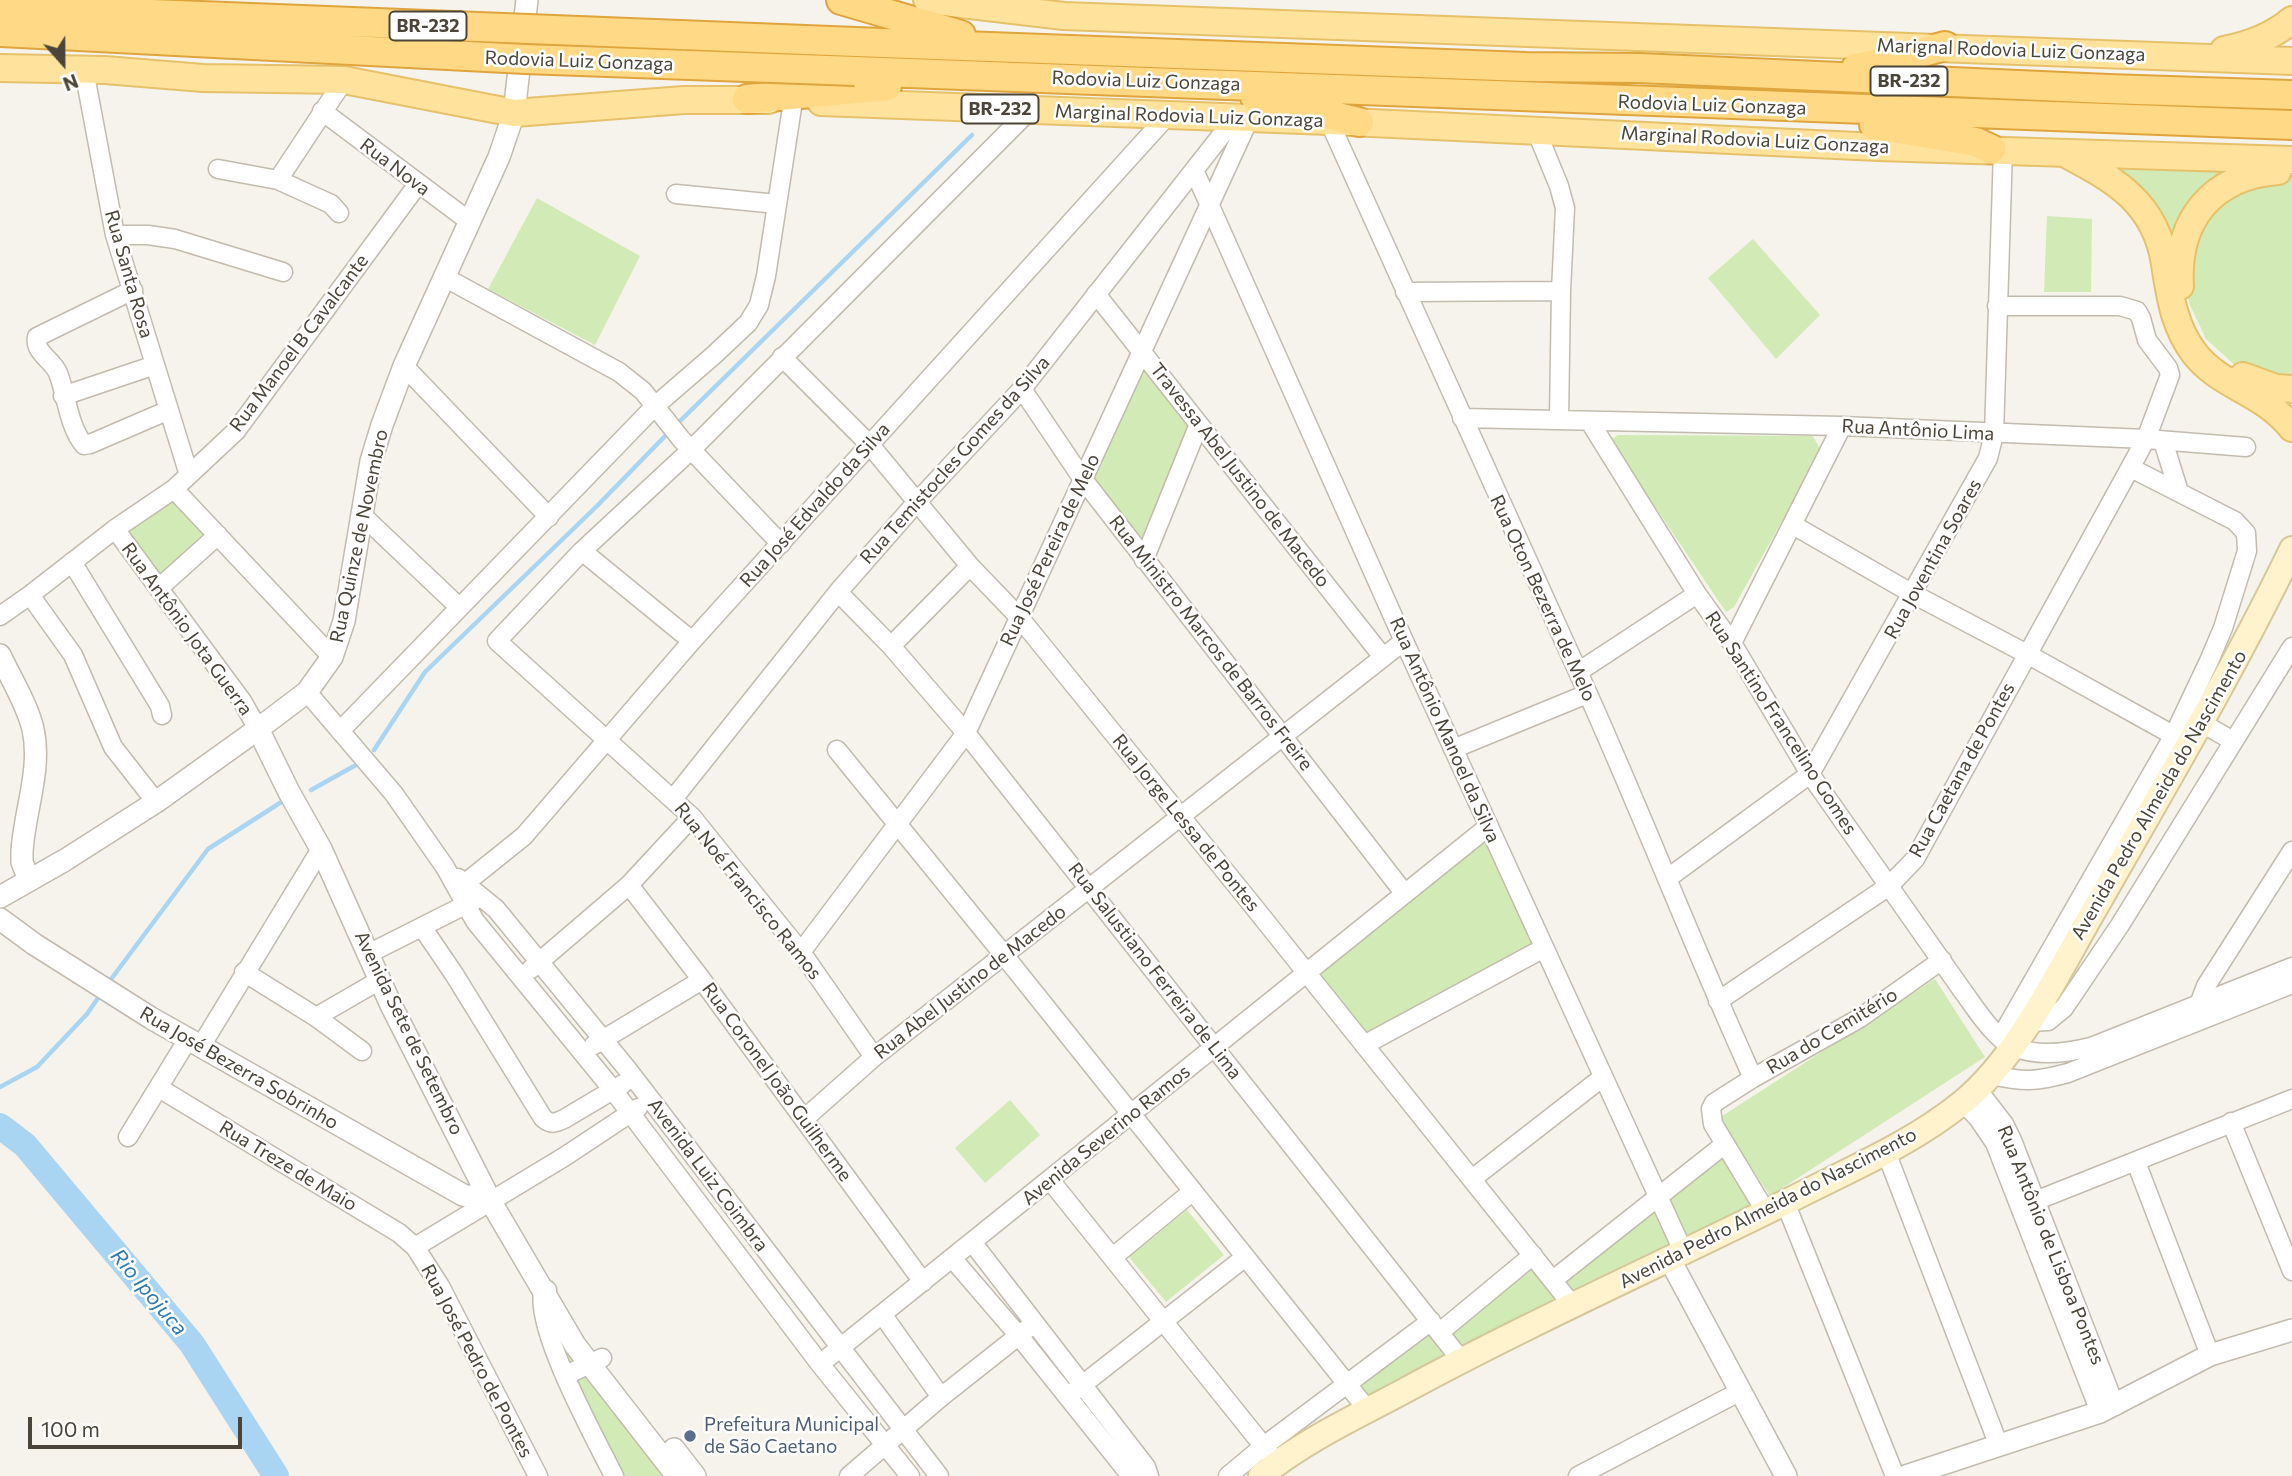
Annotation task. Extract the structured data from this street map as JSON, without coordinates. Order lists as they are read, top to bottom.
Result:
{
  "streets": {
    "highway": ["BR-232", "Rodovia Luiz Gonzaga"],
    "main road": ["Marignal Rodovia Luiz Gonzaga", "Marginal Rodovia Luiz Gonzaga", "Avenida Pedro Almeida do Nascimento"],
    "street": [
      "Rua Nova",
      "Rua Santa Rosa",
      "Rua Manoel B Cavalcante",
      "Rua Antônio Lima",
      "Rua Temistocles Gomes da Silva",
      "Travessa Abel Justino de Macedo",
      "Rua José Edvaldo da Silva",
      "Rua Quinze de Novembro",
      "Rua José Pereira de Melo",
      "Rua Joventina Soares",
      "Rua Oton Bezerra de Melo",
      "Rua Antônio Jota Guerra",
      "Rua Ministro Marcos de Barros Freire",
      "Rua Santino Francelino Gomes",
      "Rua Antônio Manoel da Silva",
      "Rua Caetana de Pontes",
      "Rua Jorge Lessa de Pontes",
      "Rua Noé Francisco Ramos",
      "Rua Salustiano Ferreira de Lima",
      "Rua Abel Justino de Macedo",
      "Rua do Cemitério",
      "Avenida Sete de Setembro",
      "Rua José Bezerra Sobrinho",
      "Rua Coronel João Guilherme",
      "Avenida Severino Ramos",
      "Rua Treze de Maio",
      "Avenida Luiz Coimbra",
      "Rua Antônio de Lisboa Pontes",
      "Rua José Pedro de Pontes"
    ]
  },
  "crossings": [
    ["BR-232", "Marginal Rodovia Luiz Gonzaga"],
    ["BR-232", "Rua Joventina Soares"],
    ["Marginal Rodovia Luiz Gonzaga", "Rua Santa Rosa"],
    ["Marginal Rodovia Luiz Gonzaga", "Rua Temistocles Gomes da Silva"],
    ["Marginal Rodovia Luiz Gonzaga", "Rua José Edvaldo da Silva"],
    ["Marginal Rodovia Luiz Gonzaga", "Rua Quinze de Novembro"],
    ["Marginal Rodovia Luiz Gonzaga", "Rua José Pereira de Melo"],
    ["Marginal Rodovia Luiz Gonzaga", "Rua Joventina Soares"],
    ["Marginal Rodovia Luiz Gonzaga", "Rua Oton Bezerra de Melo"],
    ["Rua Nova", "Rua Manoel B Cavalcante"],
    ["Rua Nova", "Rua Quinze de Novembro"],
    ["Rua Santa Rosa", "Rua Manoel B Cavalcante"],
    ["Rua Manoel B Cavalcante", "Rua Antônio Jota Guerra"],
    ["Rua Antônio Lima", "Rua Joventina Soares"],
    ["Rua Antônio Lima", "Rua Oton Bezerra de Melo"],
    ["Rua Antônio Lima", "Rua Santino Francelino Gomes"],
    ["Rua Antônio Lima", "Rua Caetana de Pontes"],
    ["Rua Temistocles Gomes da Silva", "Travessa Abel Justino de Macedo"],
    ["Rua Temistocles Gomes da Silva", "Rua José Pereira de Melo"],
    ["Rua Temistocles Gomes da Silva", "Rua Ministro Marcos de Barros Freire"],
    ["Rua Temistocles Gomes da Silva", "Rua Antônio Manoel da Silva"],
    ["Rua Temistocles Gomes da Silva", "Rua Jorge Lessa de Pontes"],
    ["Rua Temistocles Gomes da Silva", "Rua Noé Francisco Ramos"],
    ["Rua Temistocles Gomes da Silva", "Rua Salustiano Ferreira de Lima"],
    ["Travessa Abel Justino de Macedo", "Rua José Pereira de Melo"],
    ["Travessa Abel Justino de Macedo", "Rua Abel Justino de Macedo"],
    ["Rua José Edvaldo da Silva", "Rua Jorge Lessa de Pontes"],
    ["Rua José Edvaldo da Silva", "Rua Noé Francisco Ramos"],
    ["Rua José Edvaldo da Silva", "Avenida Luiz Coimbra"],
    ["Rua Quinze de Novembro", "Rua Antônio Jota Guerra"],
    ["Rua Quinze de Novembro", "Avenida Sete de Setembro"],
    ["Rua Quinze de Novembro", "Avenida Luiz Coimbra"],
    ["Rua José Pereira de Melo", "Rua Ministro Marcos de Barros Freire"],
    ["Rua José Pereira de Melo", "Rua Antônio Manoel da Silva"],
    ["Rua José Pereira de Melo", "Rua Jorge Lessa de Pontes"],
    ["Rua José Pereira de Melo", "Rua Noé Francisco Ramos"],
    ["Rua José Pereira de Melo", "Rua Salustiano Ferreira de Lima"],
    ["Rua Joventina Soares", "Rua Oton Bezerra de Melo"],
    ["Rua Joventina Soares", "Rua Santino Francelino Gomes"],
    ["Rua Joventina Soares", "Rua Caetana de Pontes"],
    ["Rua Oton Bezerra de Melo", "Rua Caetana de Pontes"],
    ["Rua Oton Bezerra de Melo", "Rua do Cemitério"],
    ["Rua Antônio Jota Guerra", "Avenida Sete de Setembro"],
    ["Rua Ministro Marcos de Barros Freire", "Rua Abel Justino de Macedo"],
    ["Rua Ministro Marcos de Barros Freire", "Avenida Severino Ramos"],
    ["Rua Santino Francelino Gomes", "Rua Caetana de Pontes"],
    ["Rua Santino Francelino Gomes", "Avenida Pedro Almeida do Nascimento"],
    ["Rua Santino Francelino Gomes", "Rua do Cemitério"],
    ["Rua Antônio Manoel da Silva", "Avenida Pedro Almeida do Nascimento"],
    ["Rua Antônio Manoel da Silva", "Rua Abel Justino de Macedo"],
    ["Rua Antônio Manoel da Silva", "Avenida Severino Ramos"],
    ["Avenida Pedro Almeida do Nascimento", "Rua Jorge Lessa de Pontes"],
    ["Avenida Pedro Almeida do Nascimento", "Rua Salustiano Ferreira de Lima"],
    ["Avenida Pedro Almeida do Nascimento", "Rua Antônio de Lisboa Pontes"],
    ["Rua Jorge Lessa de Pontes", "Rua Abel Justino de Macedo"],
    ["Rua Jorge Lessa de Pontes", "Avenida Severino Ramos"],
    ["Rua Noé Francisco Ramos", "Rua Abel Justino de Macedo"],
    ["Rua Salustiano Ferreira de Lima", "Rua Abel Justino de Macedo"],
    ["Rua Salustiano Ferreira de Lima", "Avenida Severino Ramos"],
    ["Rua Abel Justino de Macedo", "Rua Coronel João Guilherme"],
    ["Avenida Sete de Setembro", "Rua José Bezerra Sobrinho"],
    ["Rua Coronel João Guilherme", "Avenida Severino Ramos"],
    ["Avenida Severino Ramos", "Avenida Luiz Coimbra"],
    ["Rua Treze de Maio", "Rua José Pedro de Pontes"]
  ],
  "water": ["Rio Ipojuca"],
  "places": ["Prefeitura Municipal de São Caetano"],
  "scale_bar": "100 m",
  "north": "bottom"
}
